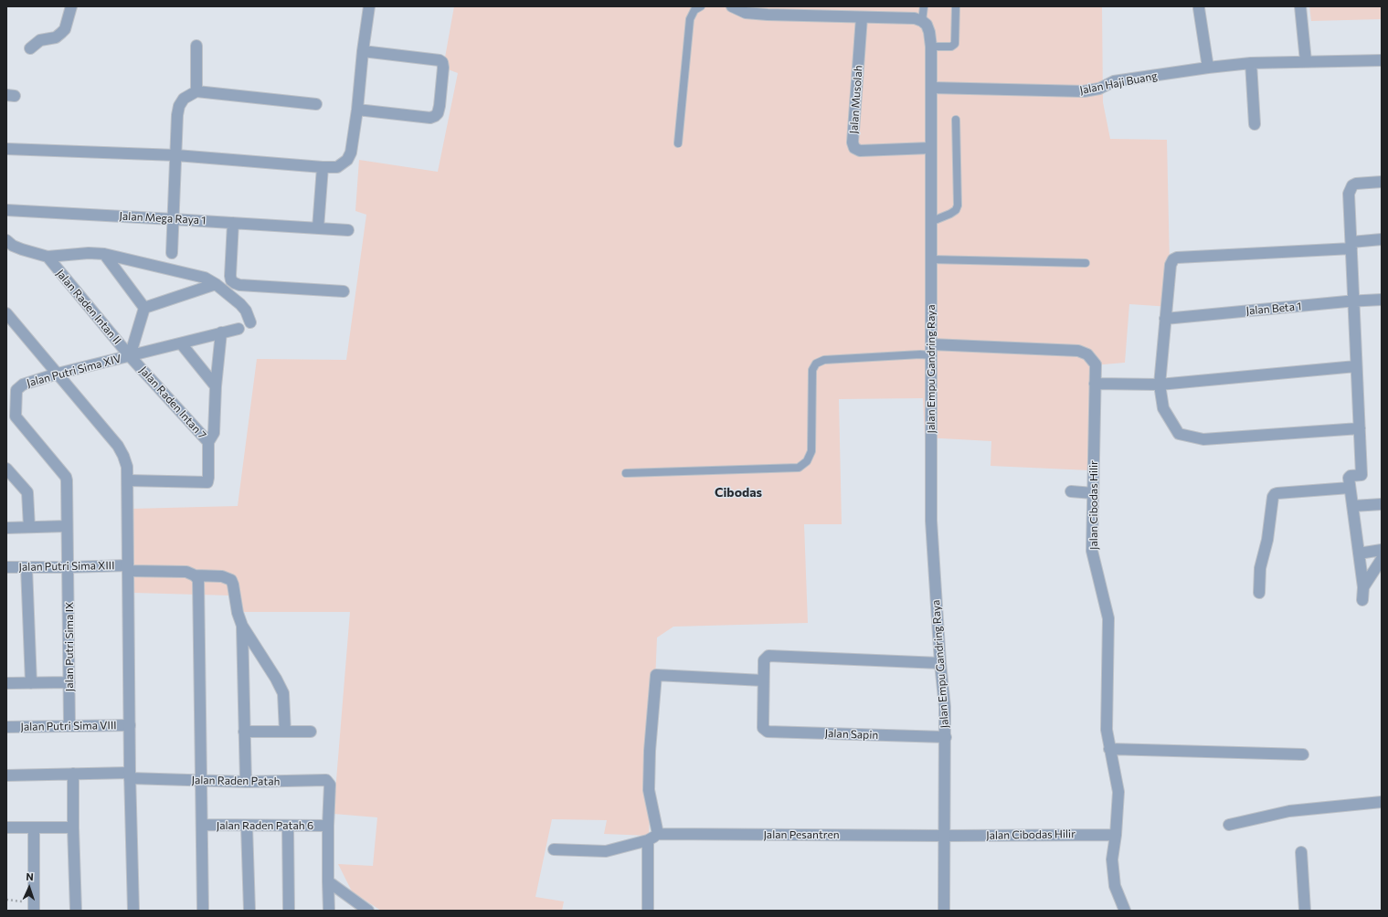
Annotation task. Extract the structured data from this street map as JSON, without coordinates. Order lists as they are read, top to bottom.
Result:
{
  "streets": {
    "street": [
      "Jalan Haji Buang",
      "Jalan Musolah",
      "Jalan Mega Raya 1",
      "Jalan Raden Intan II",
      "Jalan Beta 1",
      "Jalan Empu Gandring Raya",
      "Jalan Putri Sima XIV",
      "Jalan Raden Intan 7",
      "Jalan Cibodas Hilir",
      "Jalan Putri Sima XIII",
      "Jalan Putri Sima IX",
      "Jalan Putri Sima VIII",
      "Jalan Sapin",
      "Jalan Raden Patah",
      "Jalan Raden Patah 6",
      "Jalan Pesantren"
    ]
  },
  "crossings": [
    ["Jalan Haji Buang", "Jalan Empu Gandring Raya"],
    ["Jalan Musolah", "Jalan Empu Gandring Raya"],
    ["Jalan Raden Intan II", "Jalan Putri Sima XIV"],
    ["Jalan Raden Intan II", "Jalan Raden Intan 7"],
    ["Jalan Empu Gandring Raya", "Jalan Cibodas Hilir"],
    ["Jalan Empu Gandring Raya", "Jalan Sapin"],
    ["Jalan Empu Gandring Raya", "Jalan Pesantren"],
    ["Jalan Putri Sima XIV", "Jalan Raden Intan 7"],
    ["Jalan Putri Sima XIV", "Jalan Putri Sima XIII"],
    ["Jalan Putri Sima XIV", "Jalan Putri Sima IX"],
    ["Jalan Cibodas Hilir", "Jalan Pesantren"],
    ["Jalan Putri Sima XIII", "Jalan Putri Sima IX"],
    ["Jalan Putri Sima IX", "Jalan Putri Sima VIII"],
    ["Jalan Raden Patah", "Jalan Raden Patah 6"]
  ],
  "districts": ["Cibodas"],
  "north": "top"
}
